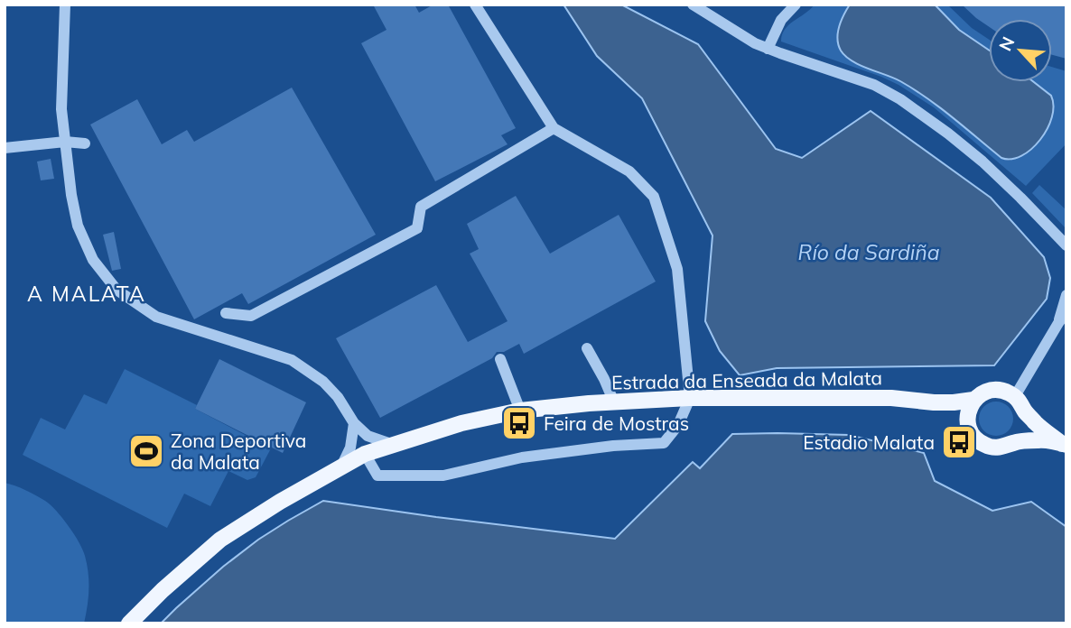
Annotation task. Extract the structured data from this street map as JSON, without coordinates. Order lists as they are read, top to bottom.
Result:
{
  "streets": {
    "main road": ["Estrada da Enseada da Malata"]
  },
  "districts": ["A MALATA"],
  "water": ["Río da Sardiña"],
  "places": {
    "bus stop": ["Feira de Mostras", "Estadio Malata"],
    "sports": ["Zona Deportiva da Malata"]
  },
  "north": "top left"
}
